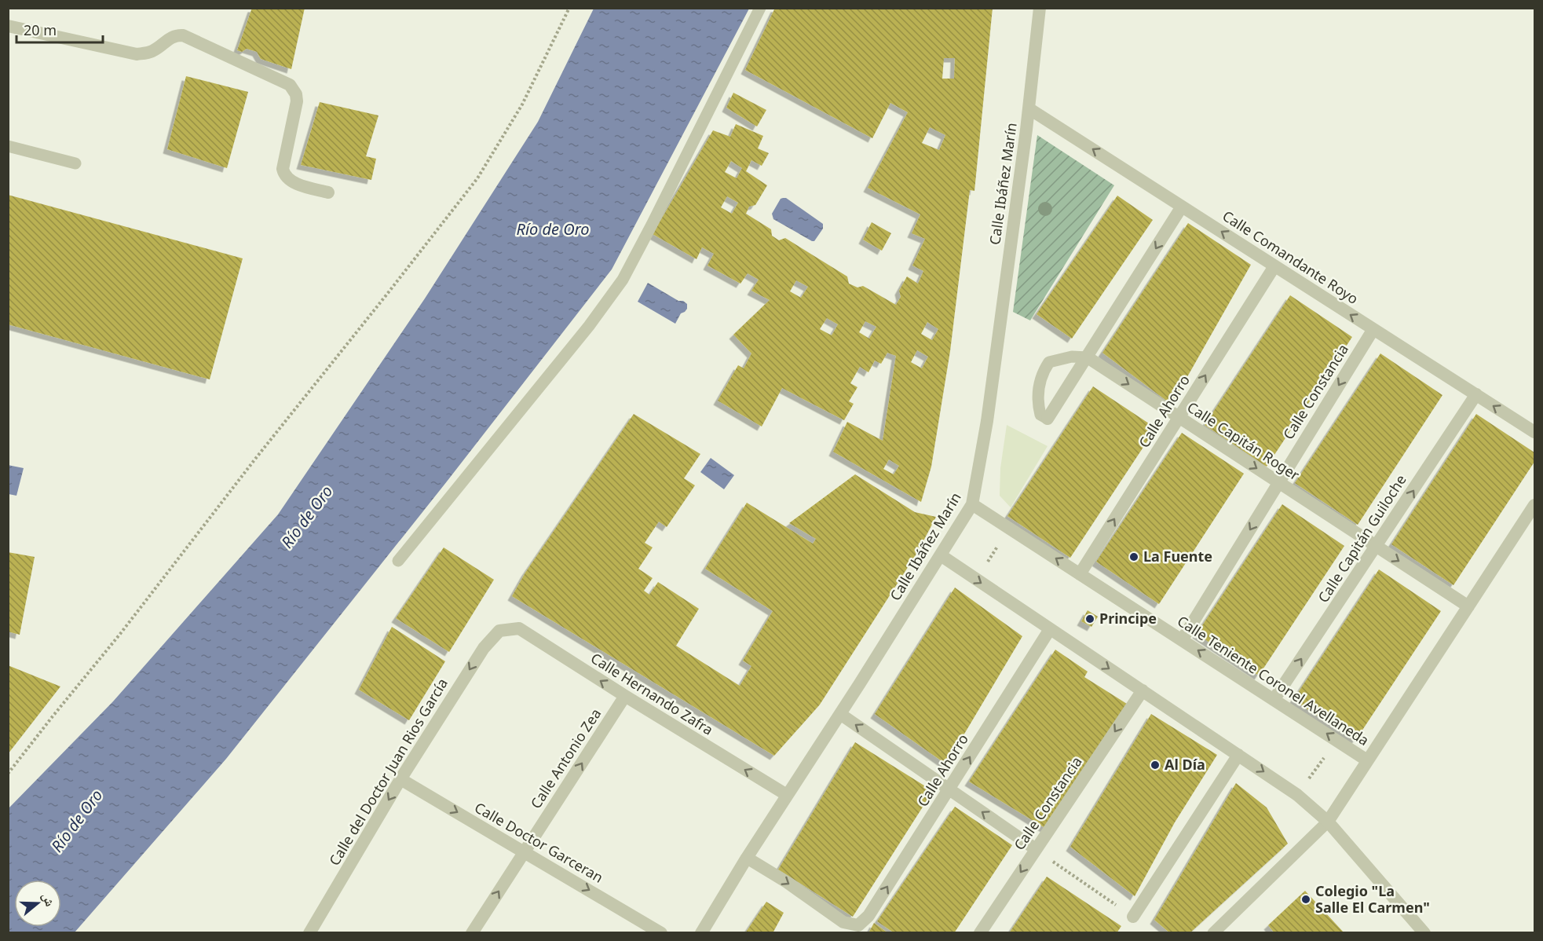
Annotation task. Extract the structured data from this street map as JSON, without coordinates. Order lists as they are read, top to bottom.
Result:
{
  "streets": {
    "street": [
      "Calle Ibáñez Marín",
      "Calle Comandante Royo",
      "Calle Constancia",
      "Calle Ahorro",
      "Calle Capitán Roger",
      "Calle Capitán Guiloche",
      "Calle Teniente Coronel Avellaneda",
      "Calle Hernando Zafra",
      "Calle Antonio Zea",
      "Calle del Doctor Juan Rios García",
      "Calle Doctor Garceran"
    ]
  },
  "crossings": [
    ["Calle Ibáñez Marín", "Calle Comandante Royo"],
    ["Calle Ibáñez Marín", "Calle Ahorro"],
    ["Calle Ibáñez Marín", "Calle Teniente Coronel Avellaneda"],
    ["Calle Ibáñez Marín", "Calle Hernando Zafra"],
    ["Calle Comandante Royo", "Calle Constancia"],
    ["Calle Comandante Royo", "Calle Ahorro"],
    ["Calle Comandante Royo", "Calle Capitán Guiloche"],
    ["Calle Constancia", "Calle Capitán Roger"],
    ["Calle Constancia", "Calle Teniente Coronel Avellaneda"],
    ["Calle Ahorro", "Calle Capitán Roger"],
    ["Calle Ahorro", "Calle Teniente Coronel Avellaneda"],
    ["Calle Capitán Roger", "Calle Capitán Guiloche"],
    ["Calle Capitán Guiloche", "Calle Teniente Coronel Avellaneda"],
    ["Calle Hernando Zafra", "Calle Antonio Zea"],
    ["Calle Hernando Zafra", "Calle del Doctor Juan Rios García"],
    ["Calle Antonio Zea", "Calle Doctor Garceran"],
    ["Calle del Doctor Juan Rios García", "Calle Doctor Garceran"]
  ],
  "one_way": [
    "Calle Comandante Royo",
    "Calle Constancia",
    "Calle Ahorro",
    "Calle Capitán Roger",
    "Calle Hernando Zafra",
    "Calle Antonio Zea",
    "Calle del Doctor Juan Rios García",
    "Calle Doctor Garceran"
  ],
  "water": ["Río de Oro"],
  "places": [
    "La Fuente",
    "Principe",
    "Al Día",
    "Colegio \"La Salle El Carmen\""
  ],
  "scale_bar": "20 m",
  "north": "right"
}
